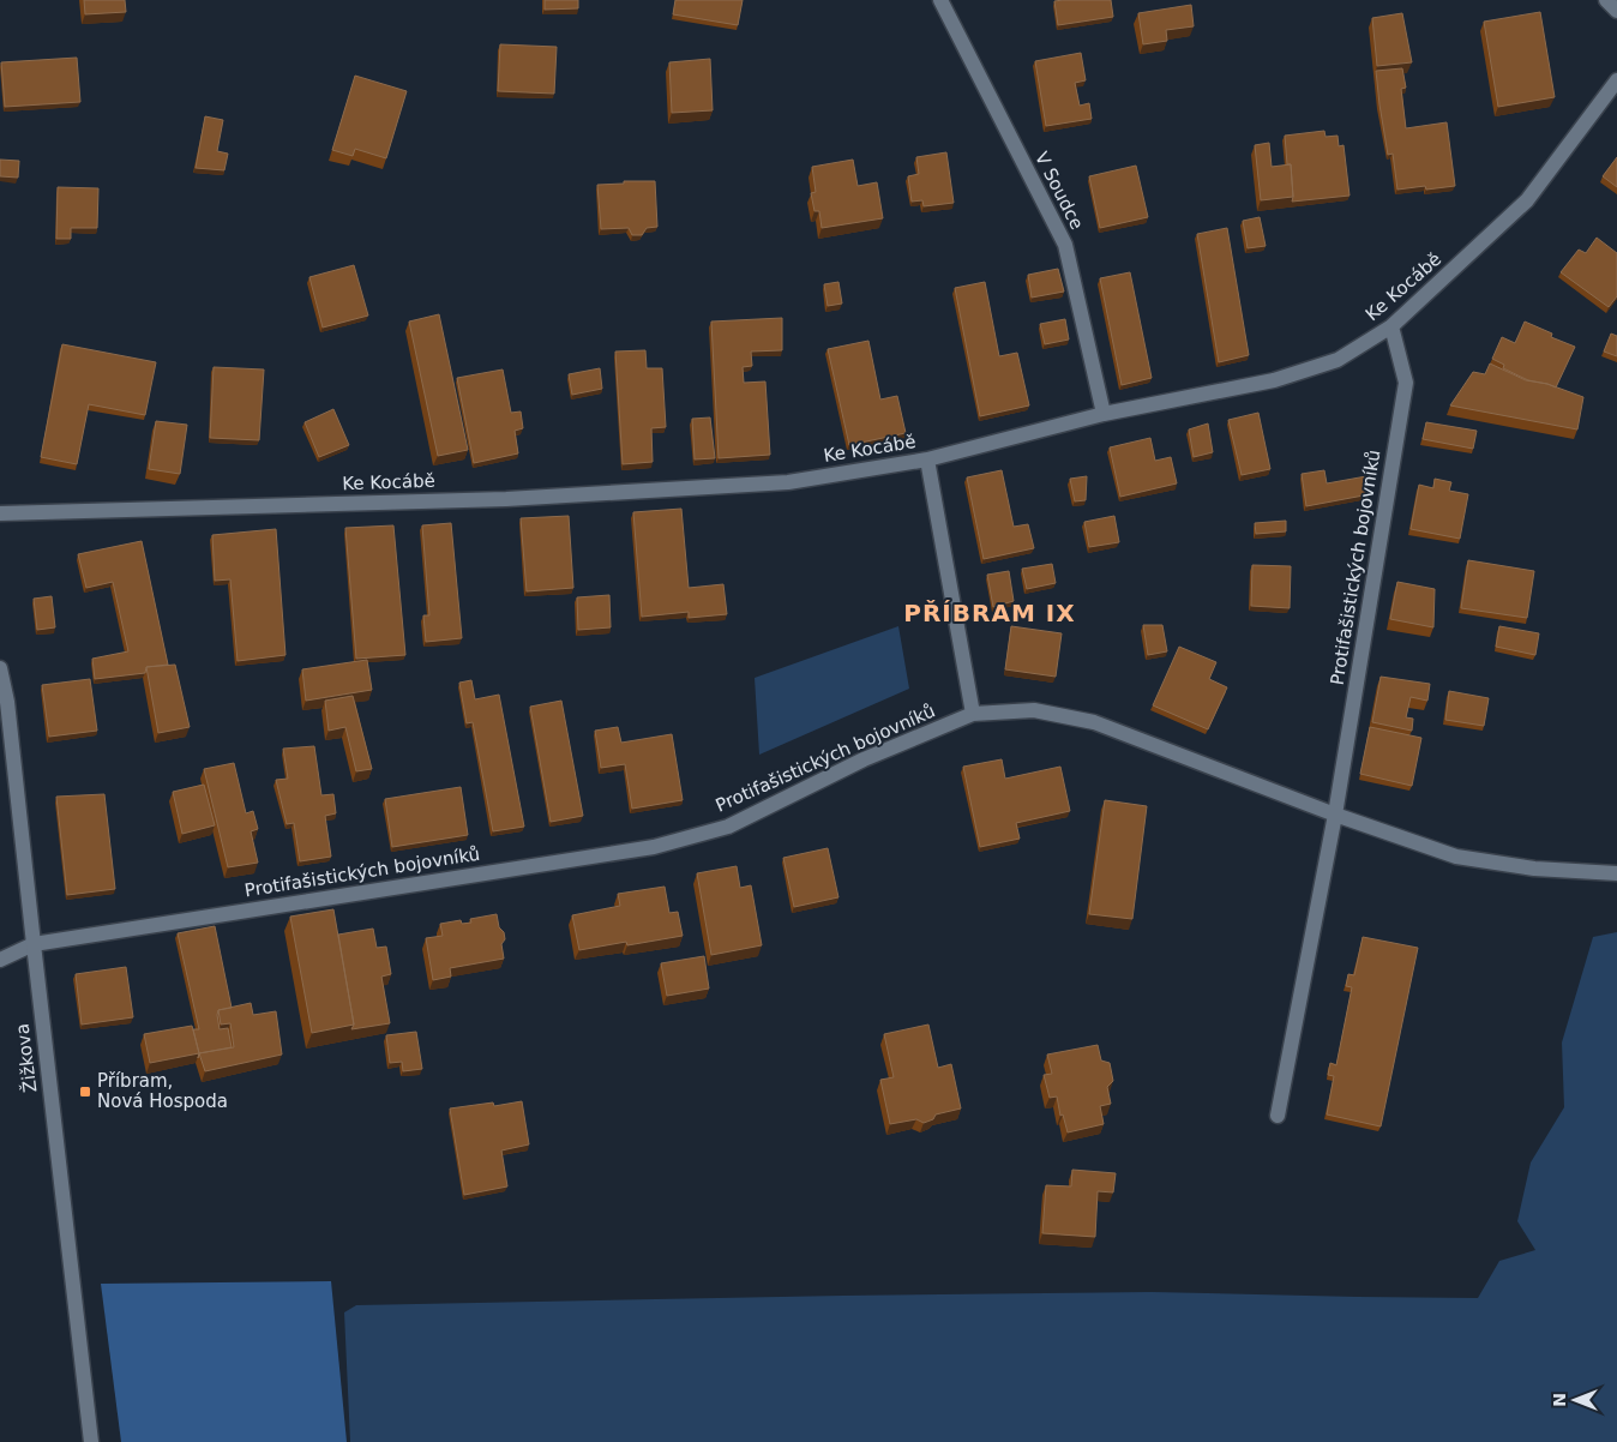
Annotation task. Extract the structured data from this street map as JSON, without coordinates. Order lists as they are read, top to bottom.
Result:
{
  "streets": {
    "street": [
      "V Soudce",
      "Ke Kocábě",
      "Protifašistických bojovníků",
      "Žižkova"
    ]
  },
  "crossings": [
    ["V Soudce", "Ke Kocábě"],
    ["Ke Kocábě", "Protifašistických bojovníků"],
    ["Protifašistických bojovníků", "Žižkova"]
  ],
  "districts": ["PŘÍBRAM IX"],
  "places": {
    "transit": ["Příbram, Nová Hospoda"]
  },
  "north": "left"
}
